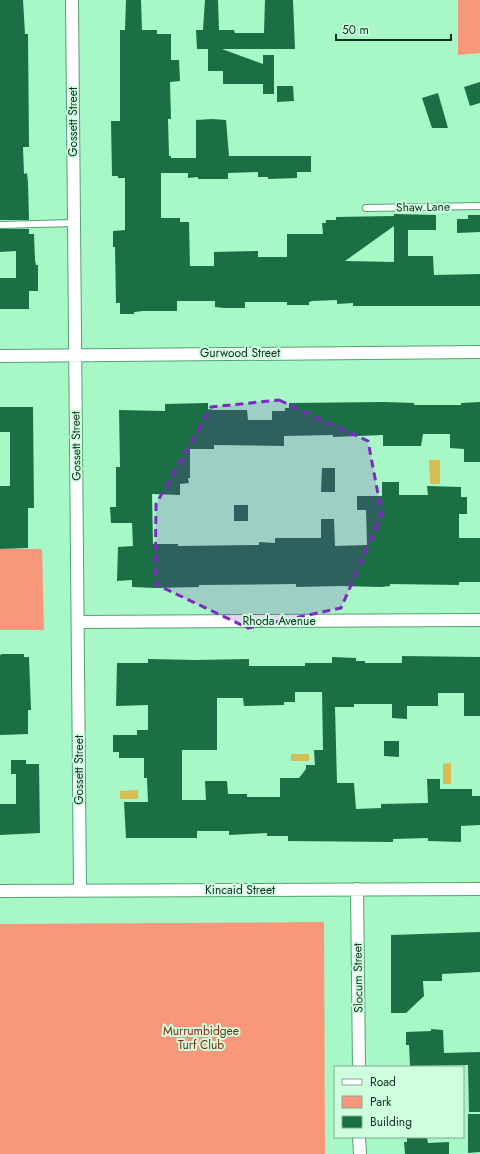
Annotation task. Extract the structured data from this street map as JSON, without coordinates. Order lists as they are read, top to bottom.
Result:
{
  "streets": {
    "street": [
      "Gossett Street",
      "Gurwood Street",
      "Rhoda Avenue",
      "Kincaid Street",
      "Slocum Street"
    ],
    "lane": ["Shaw Lane"]
  },
  "crossings": [
    ["Gossett Street", "Gurwood Street"],
    ["Gossett Street", "Rhoda Avenue"],
    ["Gossett Street", "Kincaid Street"],
    ["Kincaid Street", "Slocum Street"]
  ],
  "parks": ["Murrumbidgee Turf Club"],
  "legend": ["Road", "Park", "Building"],
  "scale_bar": "50 m"
}
